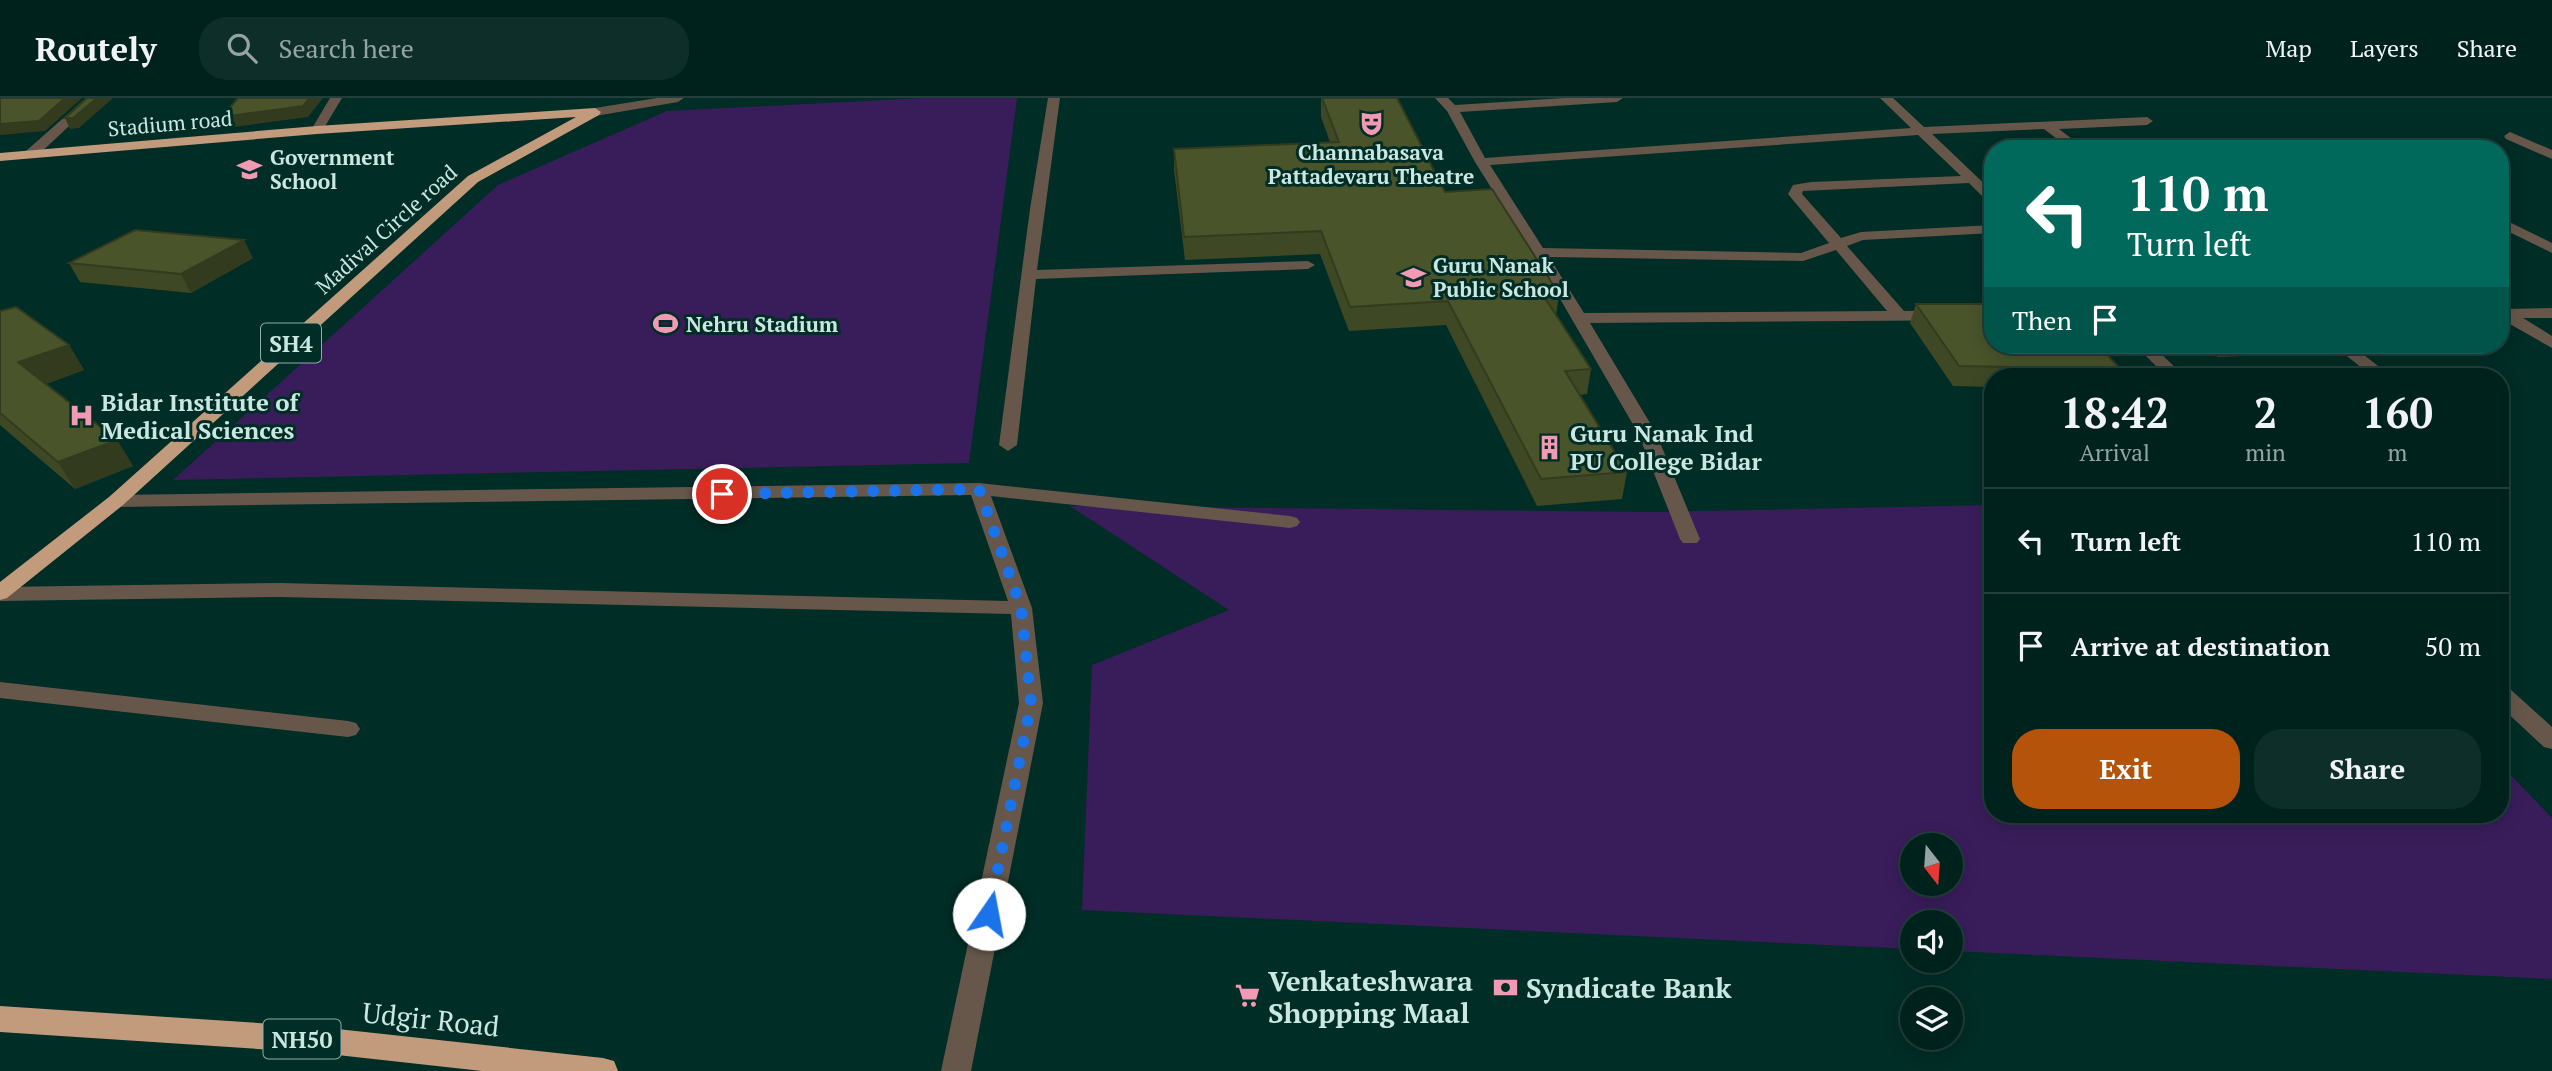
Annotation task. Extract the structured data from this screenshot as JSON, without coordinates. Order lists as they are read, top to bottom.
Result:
{
  "streets": {
    "highway": [
      "Stadium road",
      "Madival Circle road",
      "SH4",
      "Udgir Road",
      "NH50"
    ]
  },
  "crossings": [
    ["Stadium road", "Madival Circle road"]
  ],
  "places": {
    "theatre": ["Channabasava Pattadevaru Theatre"],
    "school or university": ["Government School", "Guru Nanak Public School"],
    "sports": ["Nehru Stadium"],
    "hospital": ["Bidar Institute of Medical Sciences"],
    "building": ["Guru Nanak Ind PU College Bidar"],
    "bank": ["Syndicate Bank"],
    "supermarket": ["Venkateshwara Shopping Maal"]
  },
  "north": "bottom",
  "page": {
    "header": "Routely",
    "search": "Search here",
    "nav": ["Map", "Layers", "Share"],
    "turn": ["110 m", "Turn left"],
    "then": "Then",
    "eta": [
      "18:42",
      "Arrival",
      "2",
      "min",
      "160",
      "m"
    ],
    "list": [
      {
        "name": "Turn left",
        "value": "110 m"
      },
      {
        "name": "Arrive at destination",
        "value": "50 m"
      }
    ],
    "buttons": ["Exit", "Share"]
  }
}
